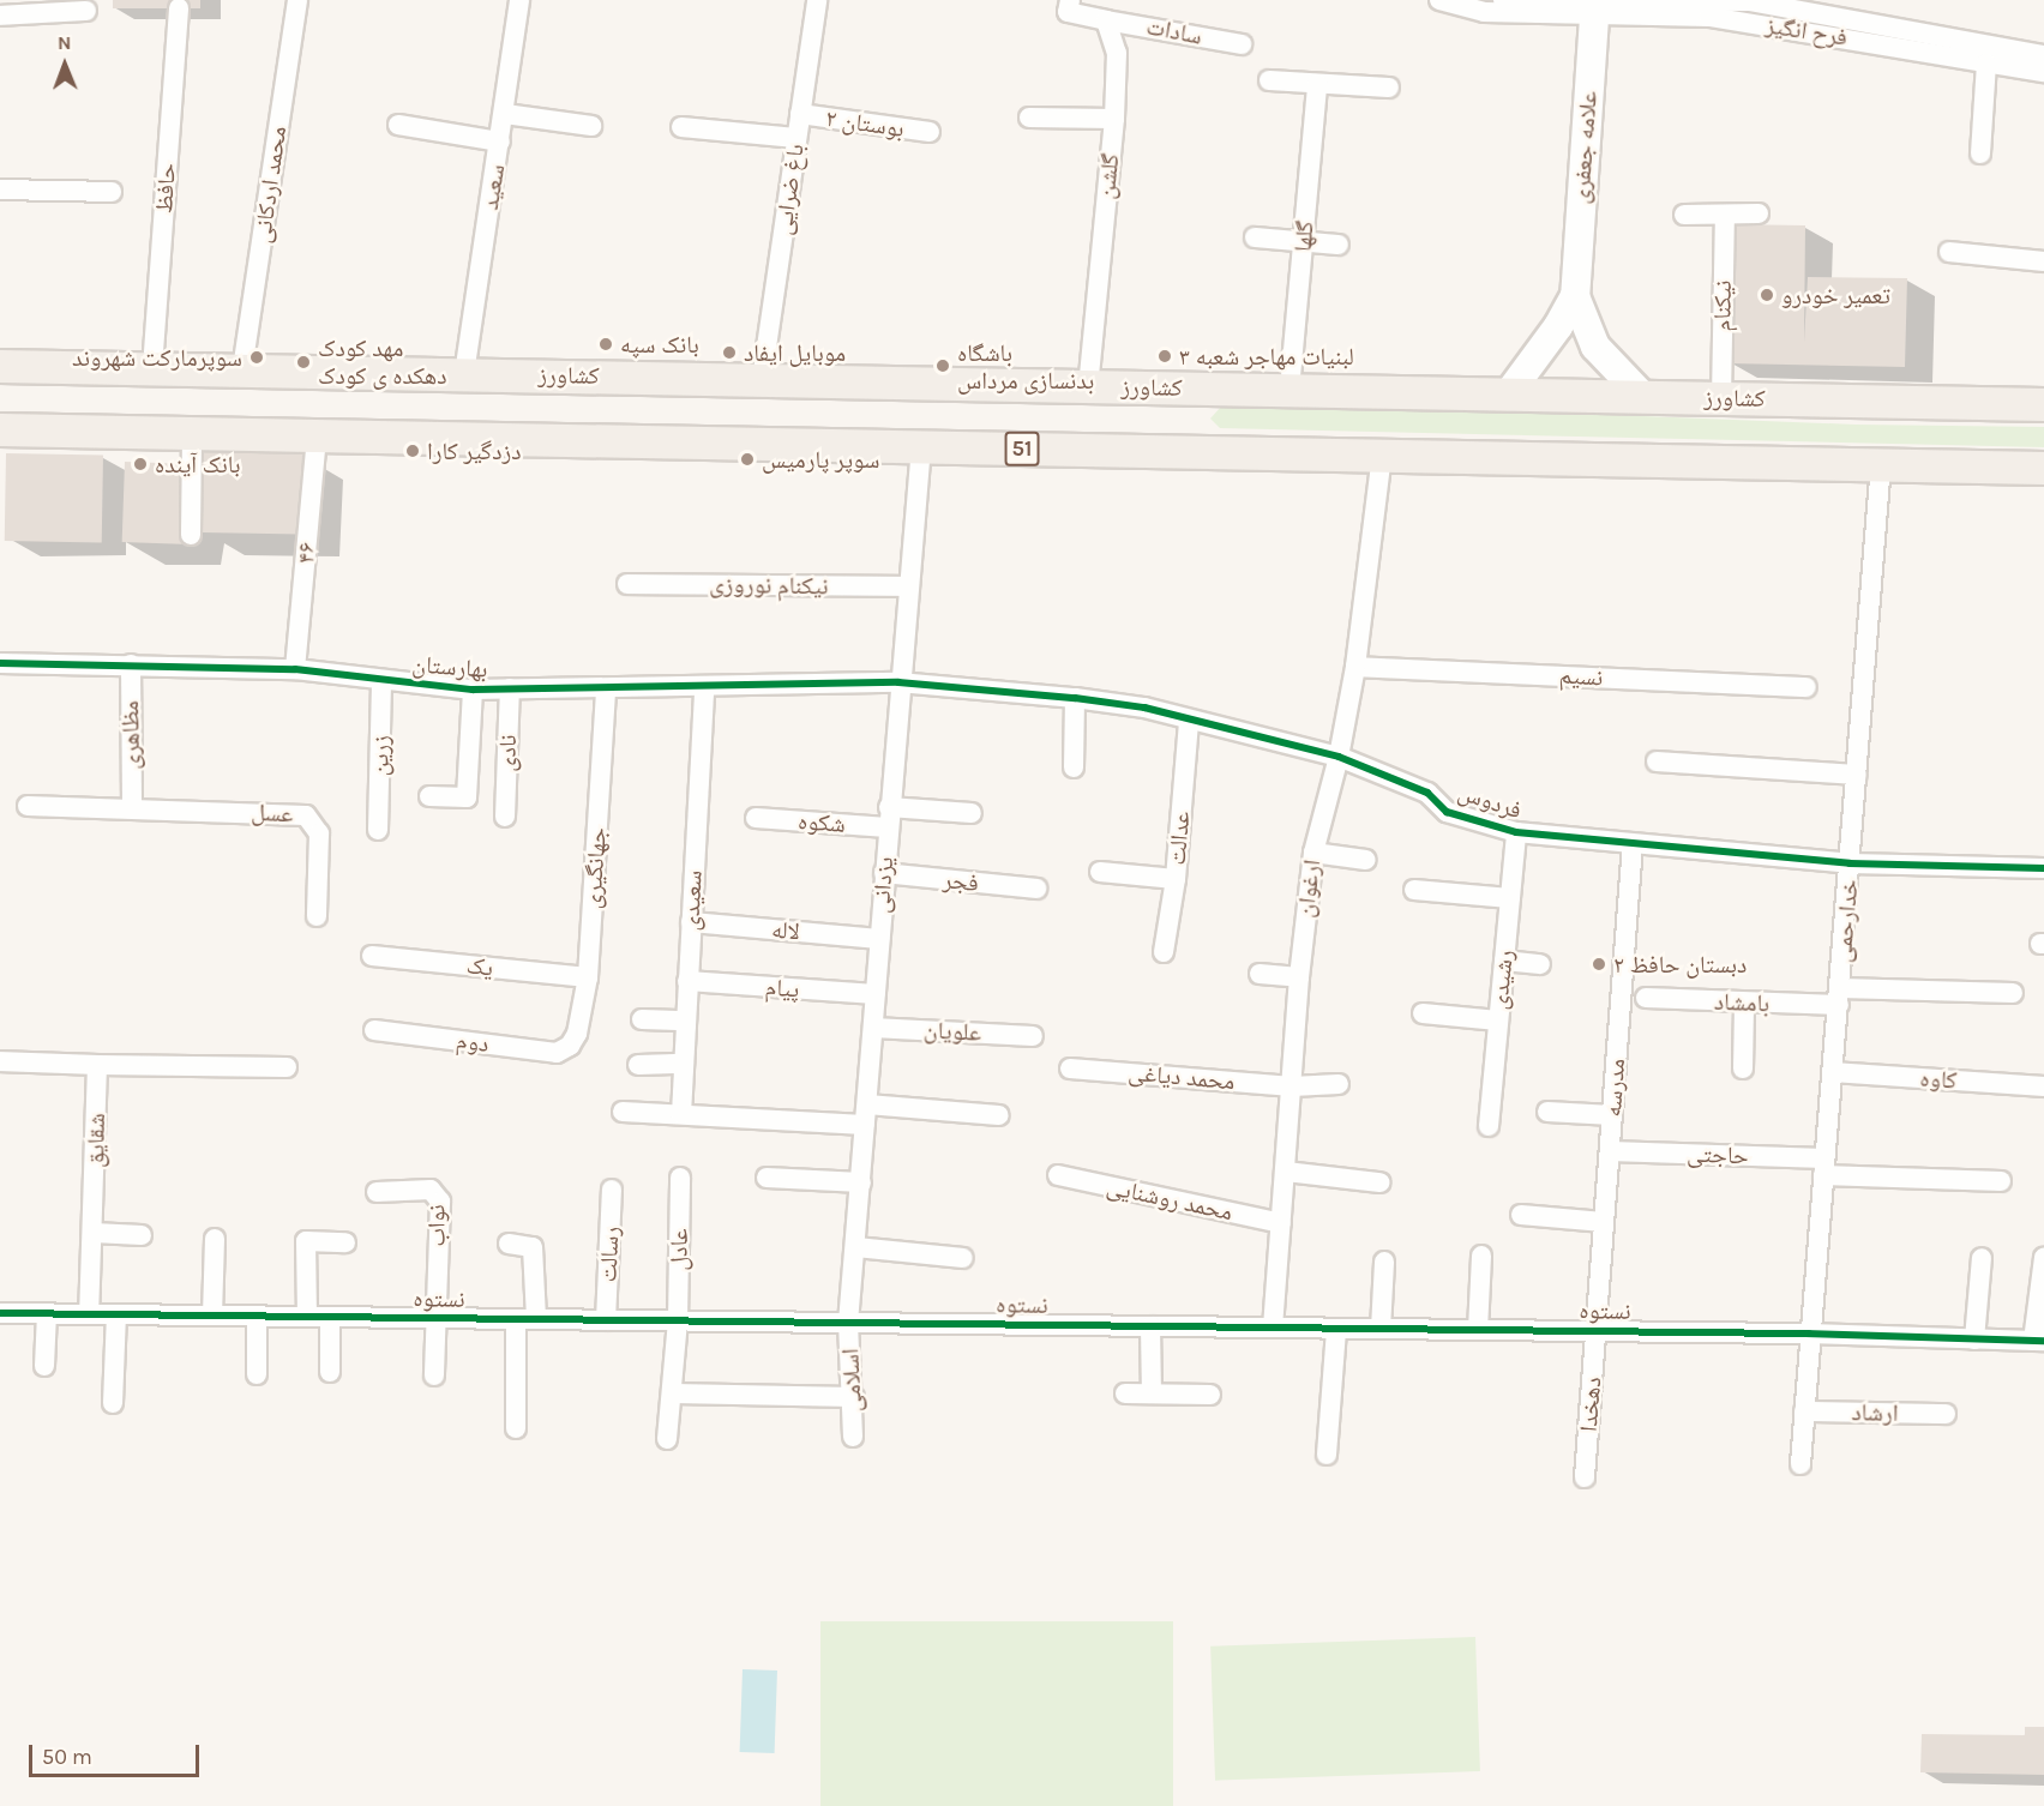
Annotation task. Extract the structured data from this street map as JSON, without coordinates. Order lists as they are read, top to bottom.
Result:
{
  "streets": {
    "main road": ["علامه جعفری", "کشاورز", "51"],
    "street": [
      "سادات",
      "فرح انگیز",
      "بوستان ۲",
      "گلشن",
      "محمد اردکانی",
      "سعید",
      "حافظ",
      "باغ ضرایی",
      "گلها",
      "نیکنام",
      "۴۶",
      "نیکنام نوروزی",
      "بهارستان",
      "نسیم",
      "مظاهری",
      "نادی",
      "زرین",
      "فردوس",
      "عسل",
      "شکوه",
      "عدالت",
      "جهانگیری",
      "فجر",
      "یزدانی",
      "ارغوان",
      "سعیدی",
      "خدارحمی",
      "لاله",
      "یک",
      "رشیدی",
      "پیام",
      "بامشاد",
      "علویان",
      "دوم",
      "محمد دیاغی",
      "کاوه",
      "مدرسه",
      "شقایق",
      "حاجتی",
      "محمد روشنایی",
      "نواب",
      "عادل",
      "رسالت",
      "نستوه",
      "اسلامی",
      "دهخدا",
      "ارشاد"
    ]
  },
  "crossings": [
    ["سادات", "گلشن"],
    ["فرح انگیز", "علامه جعفری"],
    ["بوستان ۲", "باغ ضرایی"],
    ["علامه جعفری", "کشاورز"],
    ["گلشن", "کشاورز"],
    ["محمد اردکانی", "کشاورز"],
    ["سعید", "کشاورز"],
    ["حافظ", "کشاورز"],
    ["باغ ضرایی", "کشاورز"],
    ["گلها", "کشاورز"],
    ["نیکنام", "کشاورز"],
    ["51", "۴۶"],
    ["51", "یزدانی"],
    ["51", "ارغوان"],
    ["51", "خدارحمی"],
    ["۴۶", "بهارستان"],
    ["نیکنام نوروزی", "یزدانی"],
    ["بهارستان", "مظاهری"],
    ["بهارستان", "نادی"],
    ["بهارستان", "زرین"],
    ["بهارستان", "فردوس"],
    ["بهارستان", "جهانگیری"],
    ["بهارستان", "یزدانی"],
    ["بهارستان", "سعیدی"],
    ["نسیم", "ارغوان"],
    ["مظاهری", "عسل"],
    ["فردوس", "عدالت"],
    ["فردوس", "یزدانی"],
    ["فردوس", "ارغوان"],
    ["فردوس", "خدارحمی"],
    ["فردوس", "رشیدی"],
    ["فردوس", "مدرسه"],
    ["شکوه", "یزدانی"],
    ["جهانگیری", "یک"],
    ["جهانگیری", "دوم"],
    ["فجر", "یزدانی"],
    ["یزدانی", "لاله"],
    ["یزدانی", "پیام"],
    ["یزدانی", "علویان"],
    ["یزدانی", "نستوه"],
    ["یزدانی", "اسلامی"],
    ["ارغوان", "محمد دیاغی"],
    ["ارغوان", "محمد روشنایی"],
    ["ارغوان", "نستوه"],
    ["سعیدی", "لاله"],
    ["سعیدی", "پیام"],
    ["خدارحمی", "بامشاد"],
    ["خدارحمی", "کاوه"],
    ["خدارحمی", "حاجتی"],
    ["خدارحمی", "نستوه"],
    ["خدارحمی", "ارشاد"],
    ["مدرسه", "حاجتی"],
    ["مدرسه", "نستوه"],
    ["مدرسه", "دهخدا"],
    ["شقایق", "نستوه"],
    ["نواب", "نستوه"],
    ["عادل", "نستوه"],
    ["رسالت", "نستوه"],
    ["نستوه", "اسلامی"],
    ["نستوه", "دهخدا"]
  ],
  "places": [
    "تعمیر خودرو",
    "بانک سپه",
    "موبایل ایفاد",
    "لبنیات مهاجر شعبه ۳",
    "سوپرمارکت شهروند",
    "مهد کودک دهکده ی کودک",
    "باشگاه بدنسازی مرداس",
    "دزدگیر کارا",
    "سوپر پارمیس",
    "بانک آینده",
    "دبستان حافظ ۲"
  ],
  "scale_bar": "50 m",
  "north": "top"
}
